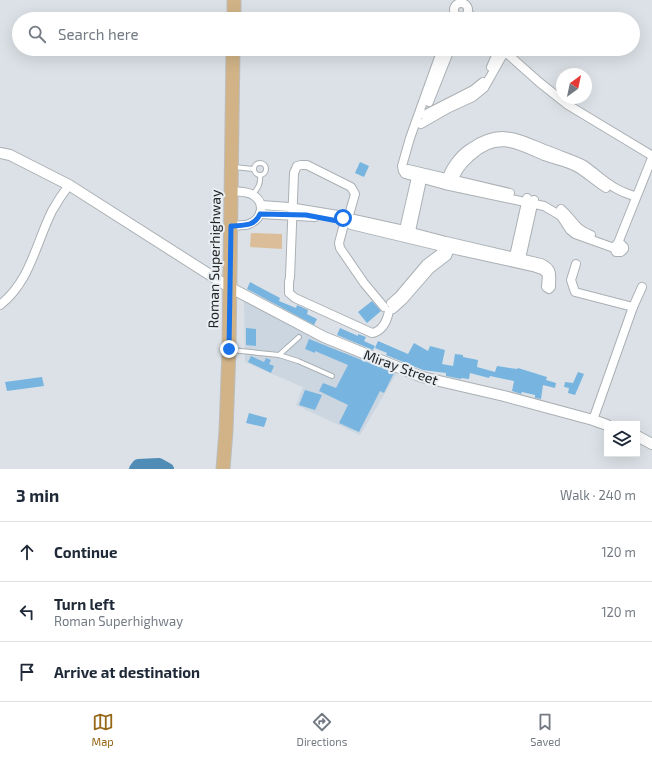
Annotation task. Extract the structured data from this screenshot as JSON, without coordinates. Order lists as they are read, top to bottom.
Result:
{
  "streets": {
    "main road": ["Roman Superhighway"],
    "street": ["Miray Street"]
  },
  "crossings": [
    ["Roman Superhighway", "Miray Street"]
  ],
  "north": "top right",
  "page": {
    "search": "Search here",
    "heading": ["3 min", "Walk · 240 m"],
    "list": [
      ["Continue", "120 m"],
      ["Turn left", "Roman Superhighway", "120 m"],
      "Arrive at destination"
    ],
    "nav": ["Map", "Directions", "Saved"]
  }
}
